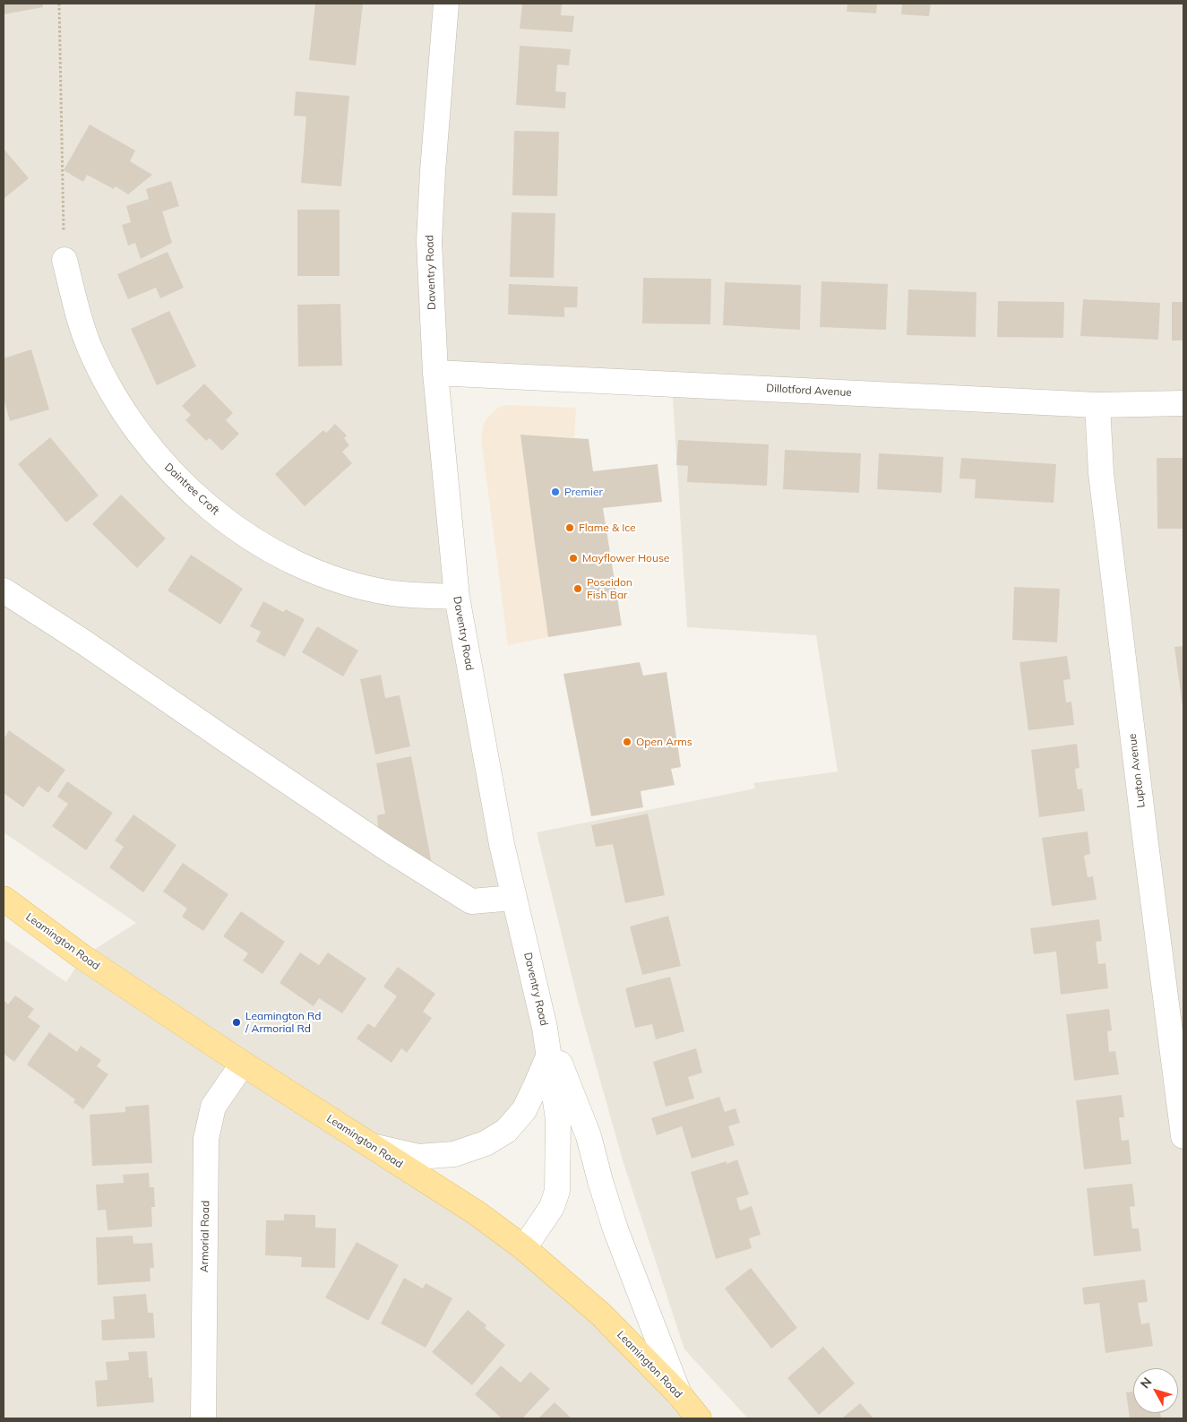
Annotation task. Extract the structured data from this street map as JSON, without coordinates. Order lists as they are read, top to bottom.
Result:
{
  "streets": {
    "main road": ["Leamington Road"],
    "street": [
      "Daventry Road",
      "Dillotford Avenue",
      "Daintree Croft",
      "Lupton Avenue",
      "Armorial Road"
    ]
  },
  "crossings": [
    ["Daventry Road", "Dillotford Avenue"],
    ["Daventry Road", "Daintree Croft"],
    ["Daventry Road", "Leamington Road"],
    ["Dillotford Avenue", "Lupton Avenue"],
    ["Leamington Road", "Armorial Road"]
  ],
  "places": [
    "Premier",
    "Flame & Ice",
    "Mayflower House",
    "Poseidon Fish Bar",
    "Open Arms",
    "Leamington Rd / Armorial Rd"
  ],
  "north": "top left"
}
